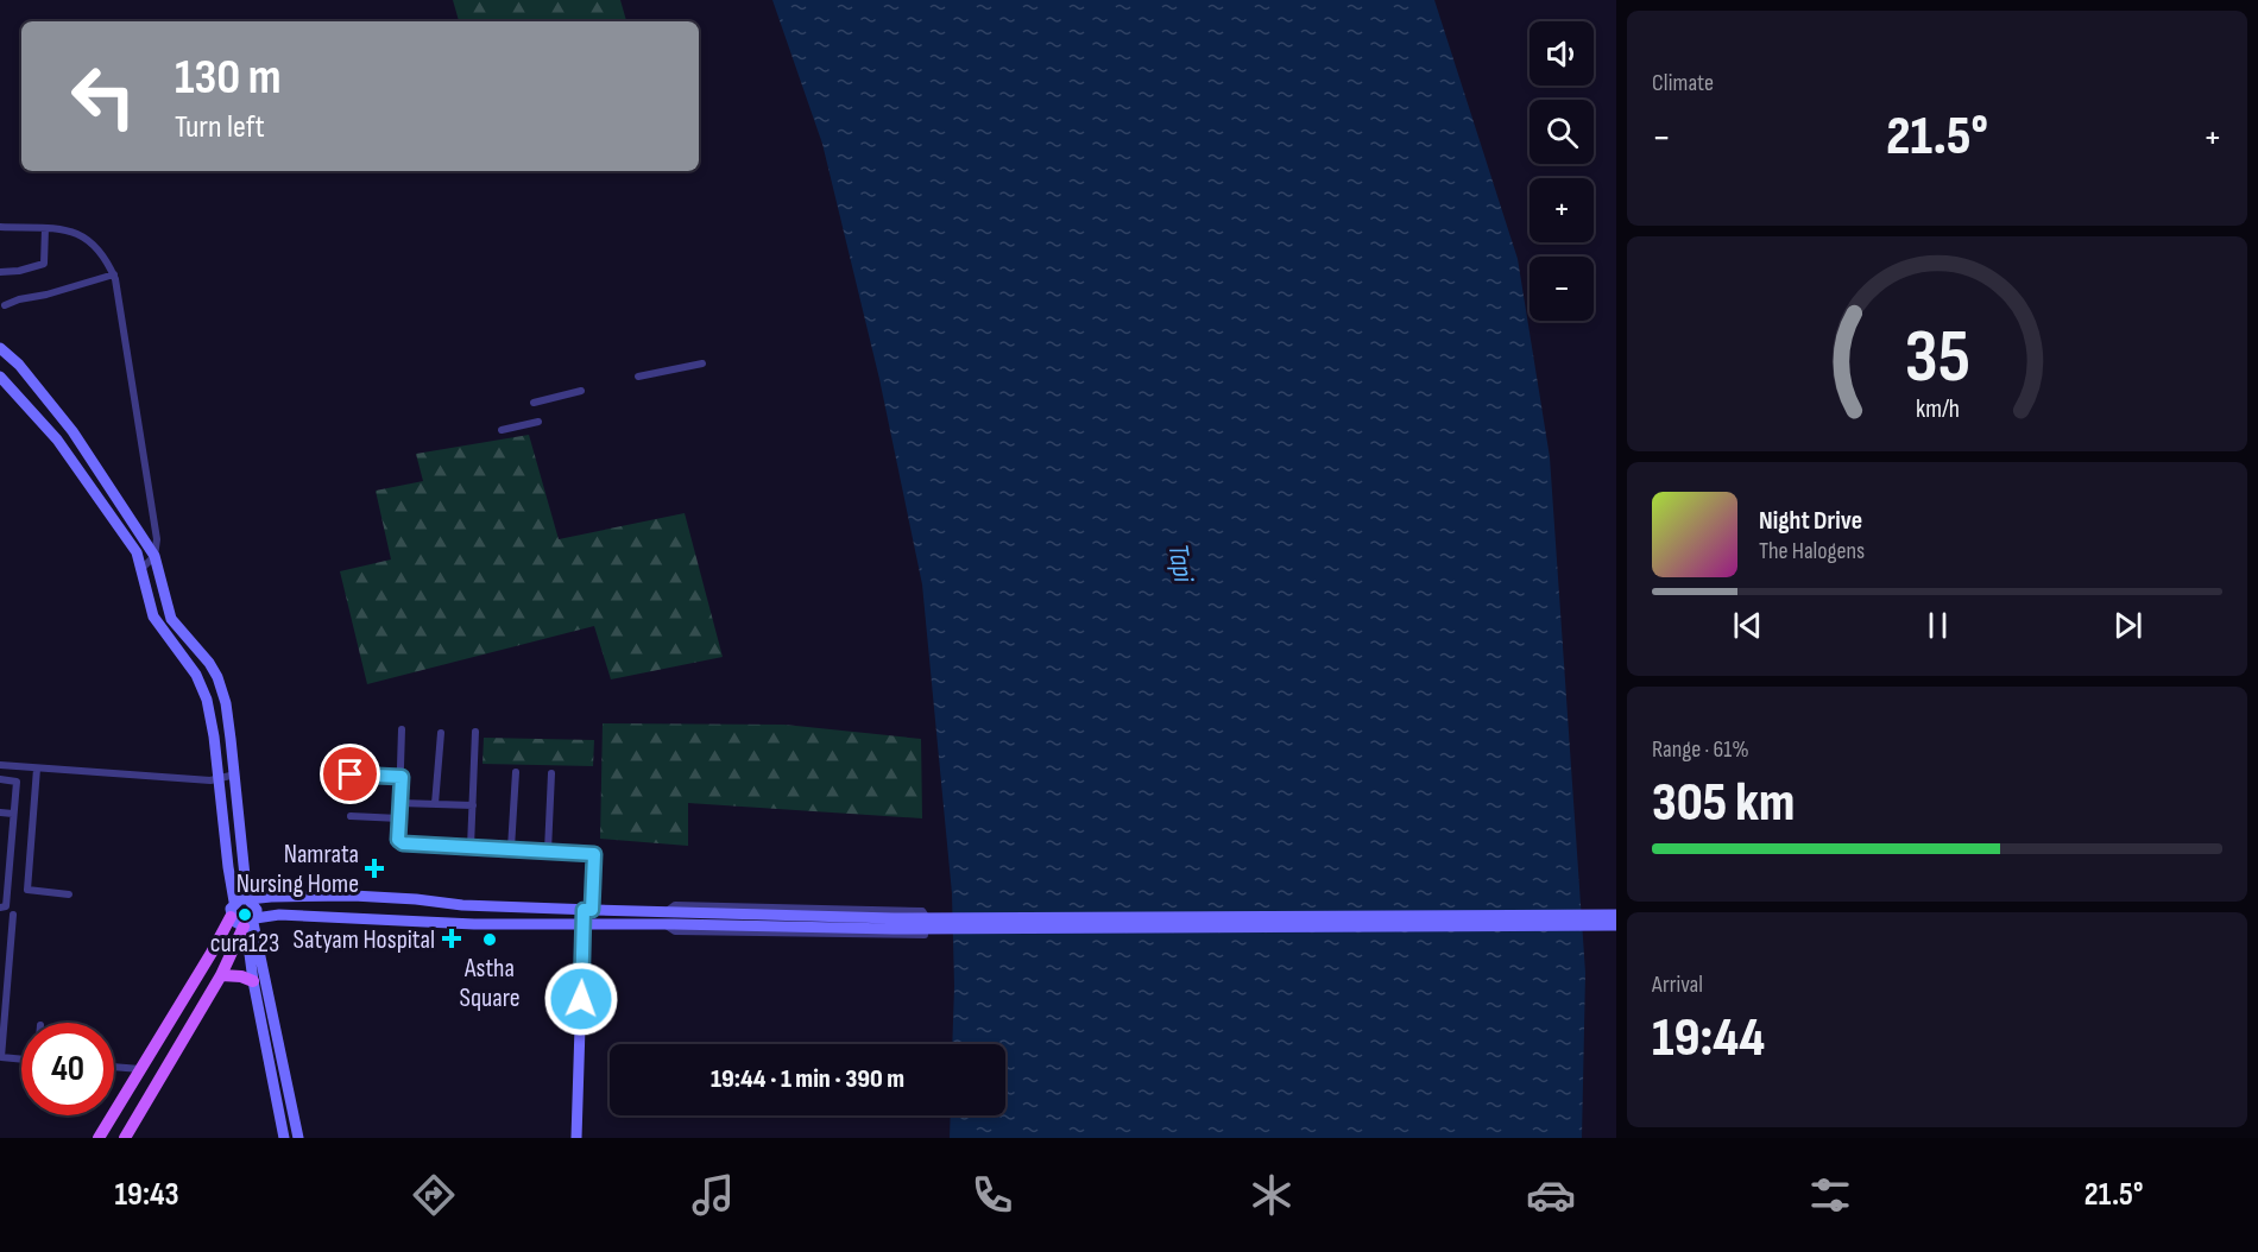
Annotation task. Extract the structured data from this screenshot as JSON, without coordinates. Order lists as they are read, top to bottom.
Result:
{
  "water": ["Tapi"],
  "places": {
    "health": ["Namrata Nursing Home", "Satyam Hospital"],
    "other": ["cura123", "Astha Square"]
  },
  "page": {
    "tile": [
      "Climate",
      ["Range · 61%", "305 km"],
      ["Arrival", "19:44"]
    ],
    "map_buttons": ["+", "−"],
    "turn": ["130 m", "Turn left"],
    "heat": ["−", "21.5°", "+"],
    "song": ["Night Drive", "The Halogens"],
    "limit": "40",
    "trip": "19:44 · 1 min · 390 m",
    "tabs": ["19:43", "21.5°"],
    "gauge": ["35", "km/h"]
  }
}
